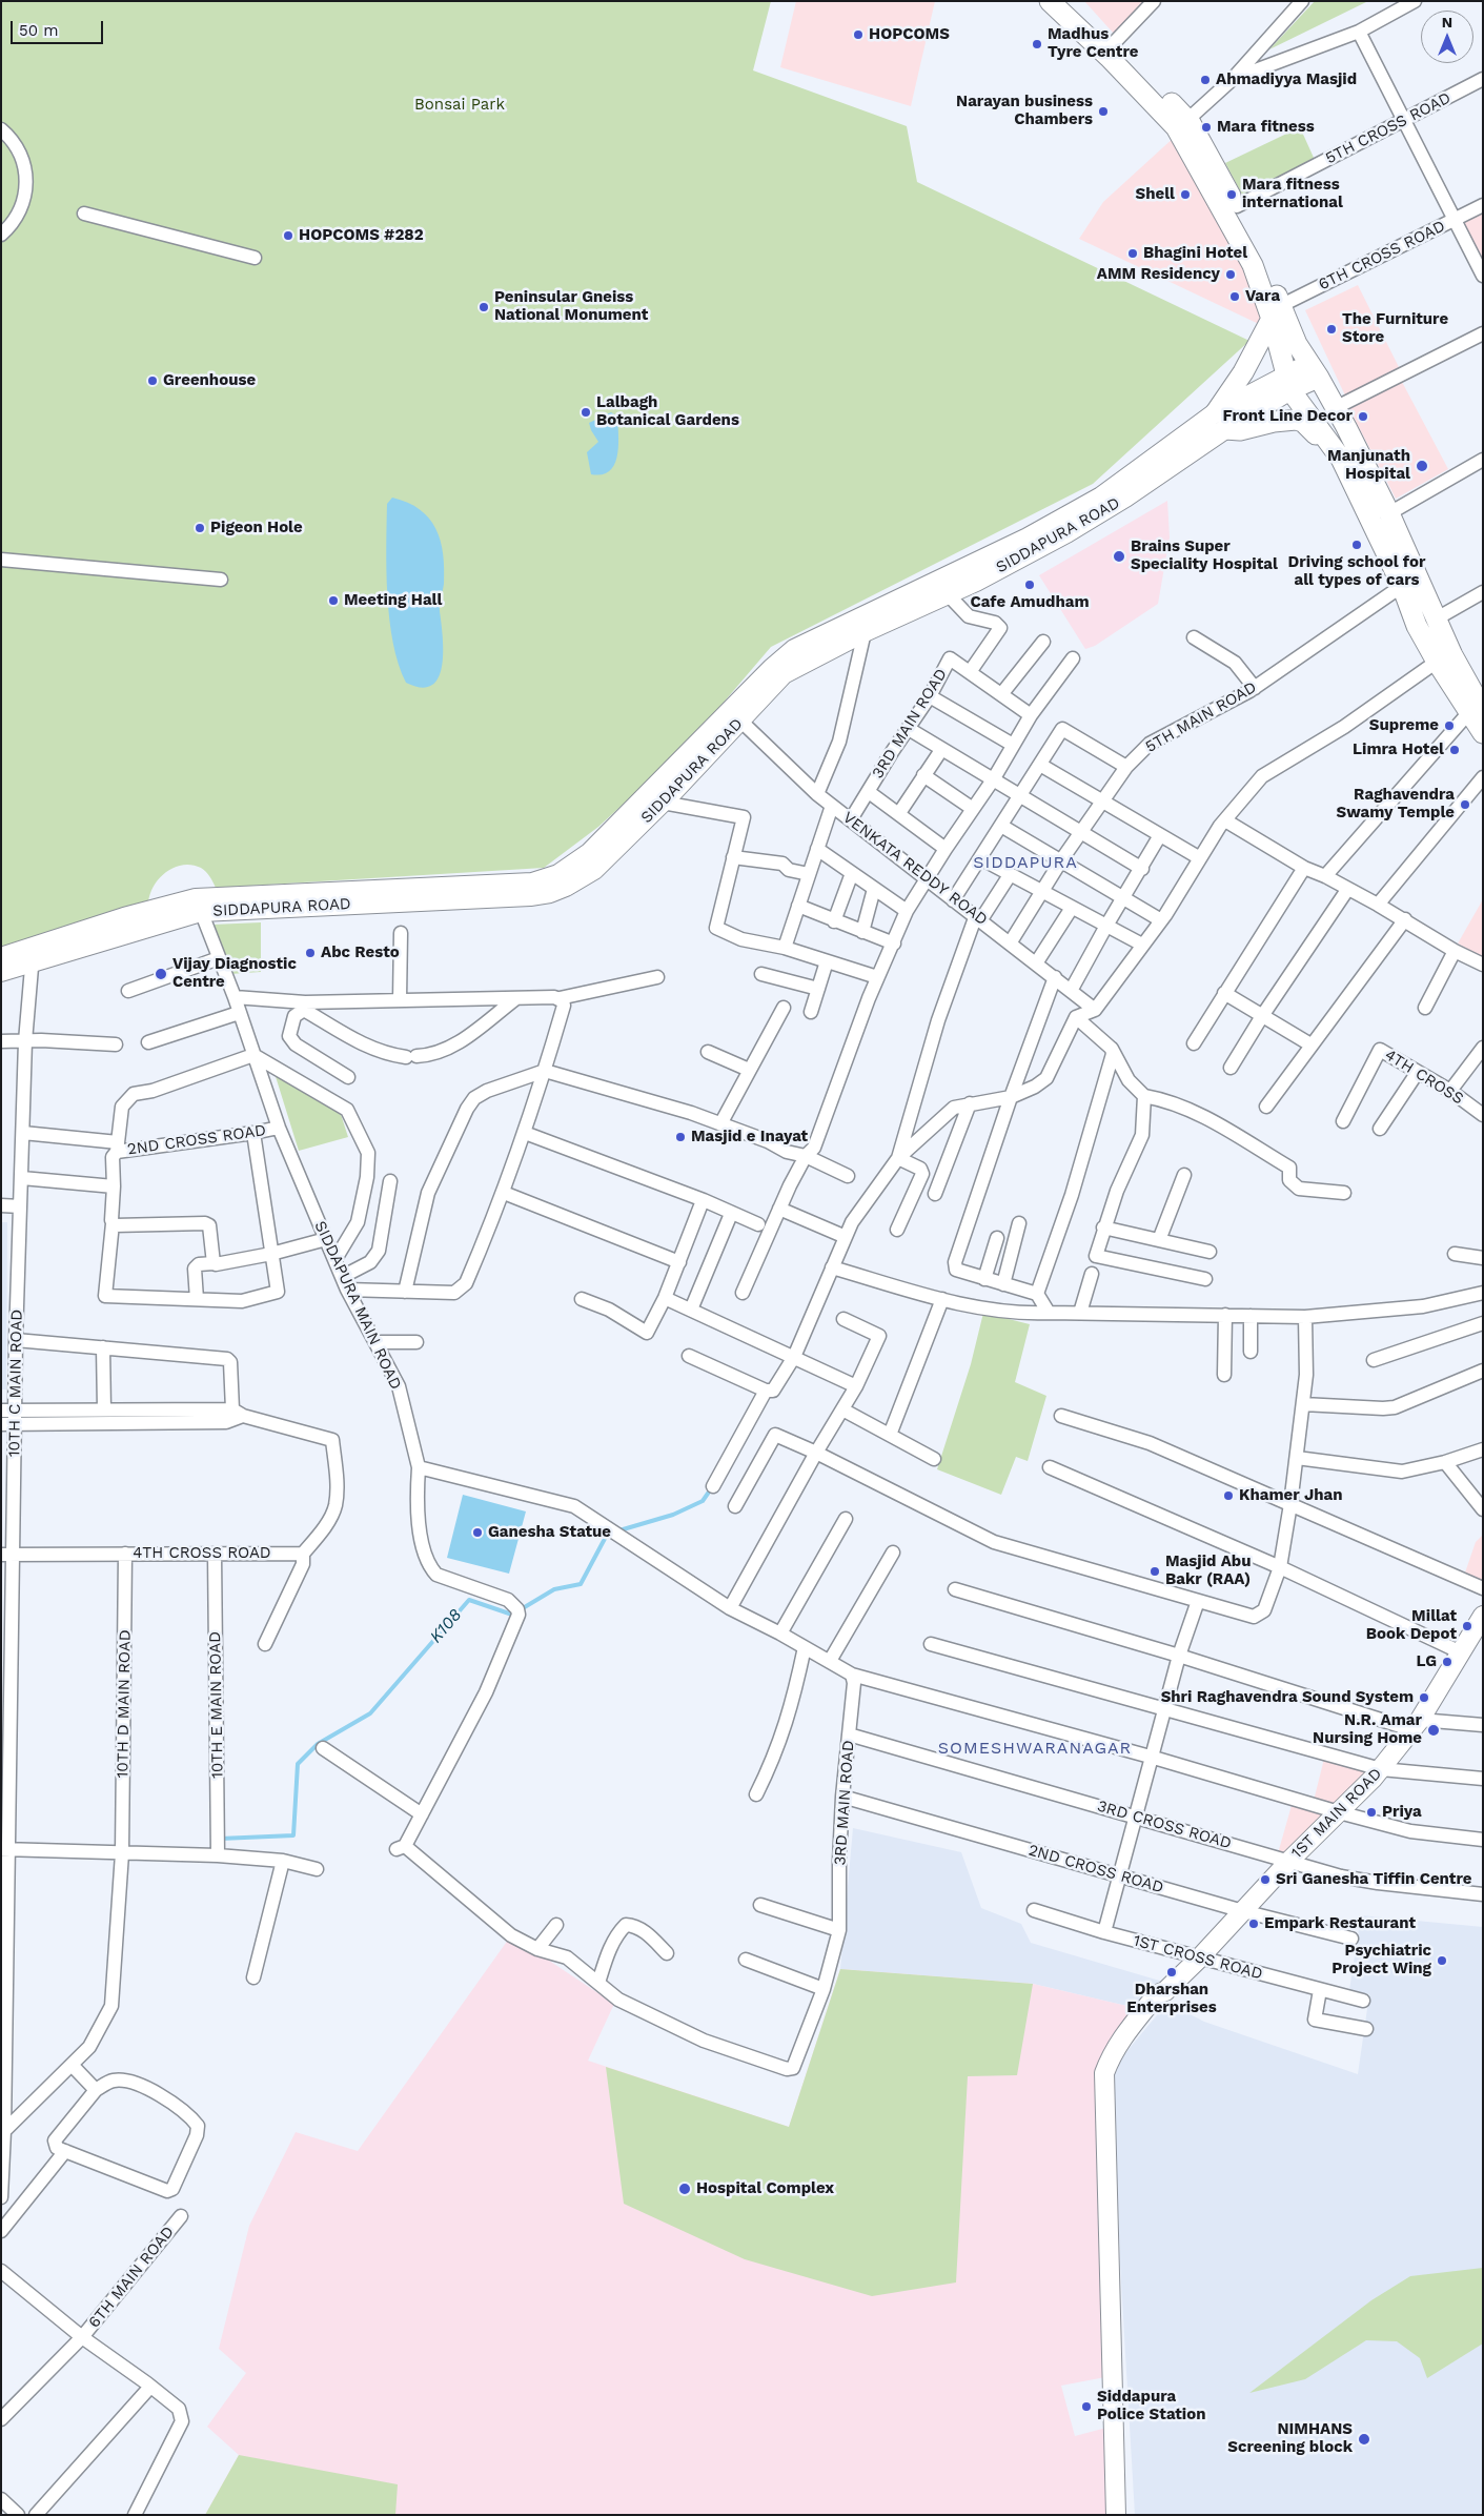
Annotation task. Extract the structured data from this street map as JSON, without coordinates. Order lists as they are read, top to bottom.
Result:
{
  "streets": {
    "main road": ["SIDDAPURA ROAD", "1ST MAIN ROAD"],
    "street": [
      "5TH CROSS ROAD",
      "6TH CROSS ROAD",
      "5TH MAIN ROAD",
      "3RD MAIN ROAD",
      "VENKATA REDDY ROAD",
      "4TH CROSS",
      "2ND CROSS ROAD",
      "SIDDAPURA MAIN ROAD",
      "10TH C MAIN ROAD",
      "4TH CROSS ROAD",
      "10TH D MAIN ROAD",
      "10TH E MAIN ROAD",
      "3RD CROSS ROAD",
      "1ST CROSS ROAD",
      "6TH MAIN ROAD"
    ]
  },
  "crossings": [
    ["SIDDAPURA ROAD", "VENKATA REDDY ROAD"],
    ["SIDDAPURA ROAD", "SIDDAPURA MAIN ROAD"],
    ["SIDDAPURA ROAD", "10TH C MAIN ROAD"],
    ["5TH MAIN ROAD", "VENKATA REDDY ROAD"],
    ["3RD MAIN ROAD", "VENKATA REDDY ROAD"],
    ["3RD MAIN ROAD", "2ND CROSS ROAD"],
    ["3RD MAIN ROAD", "SIDDAPURA MAIN ROAD"],
    ["3RD MAIN ROAD", "3RD CROSS ROAD"],
    ["2ND CROSS ROAD", "SIDDAPURA MAIN ROAD"],
    ["2ND CROSS ROAD", "1ST MAIN ROAD"],
    ["10TH C MAIN ROAD", "4TH CROSS ROAD"],
    ["10TH C MAIN ROAD", "10TH D MAIN ROAD"],
    ["4TH CROSS ROAD", "10TH D MAIN ROAD"],
    ["4TH CROSS ROAD", "10TH E MAIN ROAD"],
    ["1ST MAIN ROAD", "3RD CROSS ROAD"],
    ["1ST MAIN ROAD", "1ST CROSS ROAD"]
  ],
  "districts": ["SIDDAPURA", "SOMESHWARANAGAR"],
  "water": ["K108"],
  "parks": ["Bonsai Park"],
  "places": [
    "HOPCOMS",
    "Madhus Tyre Centre",
    "Ahmadiyya Masjid",
    "Narayan business Chambers",
    "Mara fitness",
    "Shell",
    "Mara fitness international",
    "HOPCOMS #282",
    "Bhagini Hotel",
    "AMM Residency",
    "Vara",
    "Peninsular Gneiss National Monument",
    "The Furniture Store",
    "Greenhouse",
    "Lalbagh Botanical Gardens",
    "Front Line Decor",
    "Manjunath Hospital",
    "Pigeon Hole",
    "Driving school for all types of cars",
    "Brains Super Speciality Hospital",
    "Cafe Amudham",
    "Meeting Hall",
    "Supreme",
    "Limra Hotel",
    "Raghavendra Swamy Temple",
    "Abc Resto",
    "Vijay Diagnostic Centre",
    "Masjid e Inayat",
    "Khamer Jhan",
    "Ganesha Statue",
    "Masjid Abu Bakr (RAA)",
    "Millat Book Depot",
    "LG",
    "Shri Raghavendra Sound System",
    "N.R. Amar Nursing Home",
    "Priya",
    "Sri Ganesha Tiffin Centre",
    "Empark Restaurant",
    "Psychiatric Project Wing",
    "Dharshan Enterprises",
    "Hospital Complex",
    "Siddapura Police Station",
    "NIMHANS Screening block"
  ],
  "scale_bar": "50 m",
  "north": "top"
}
